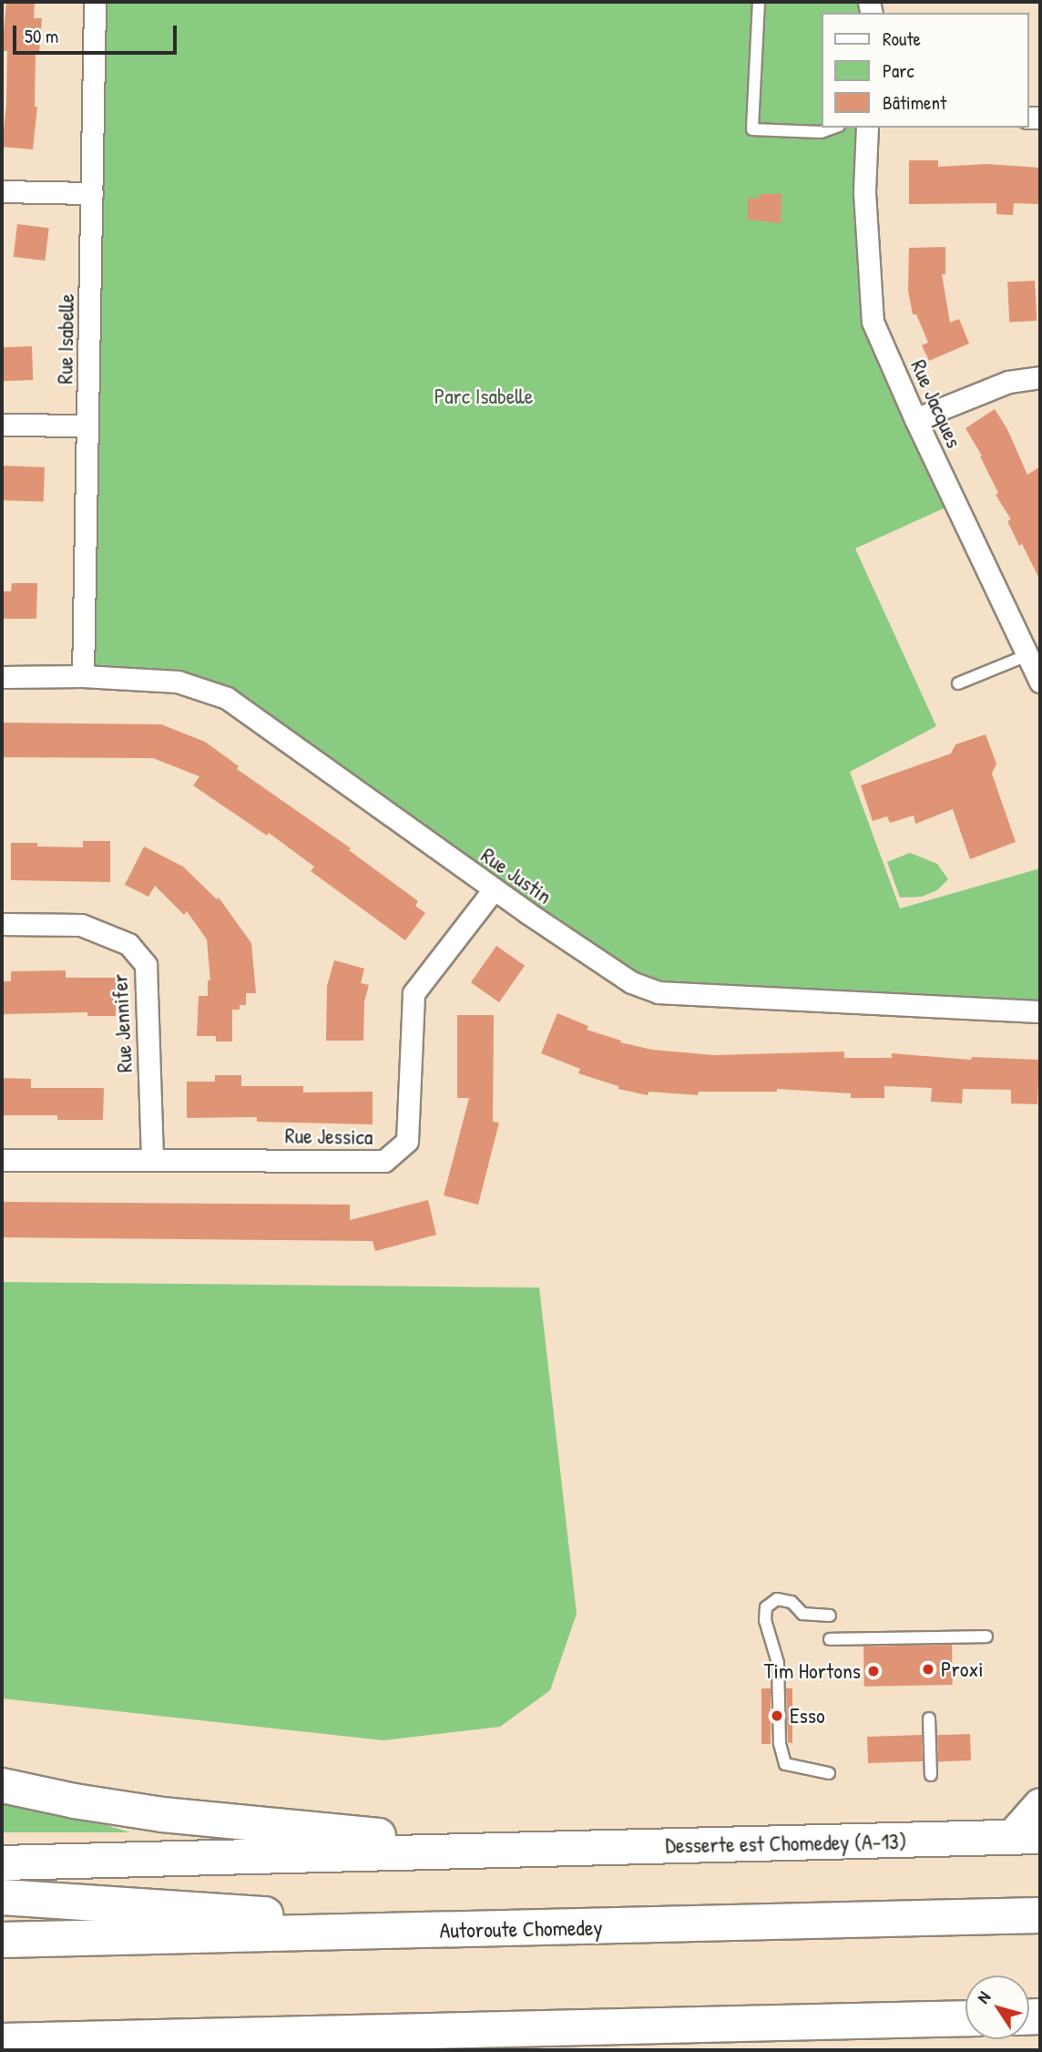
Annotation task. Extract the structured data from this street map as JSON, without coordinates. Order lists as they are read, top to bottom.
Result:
{
  "streets": {
    "highway": ["Autoroute Chomedey"],
    "main road": ["Desserte est Chomedey (A-13)"],
    "street": [
      "Rue Isabelle",
      "Rue Jacques",
      "Rue Justin",
      "Rue Jennifer",
      "Rue Jessica"
    ]
  },
  "crossings": [
    ["Rue Isabelle", "Rue Justin"],
    ["Rue Justin", "Rue Jessica"],
    ["Rue Jennifer", "Rue Jessica"]
  ],
  "parks": ["Parc Isabelle"],
  "places": ["Proxi", "Tim Hortons", "Esso"],
  "legend": ["Route", "Parc", "Bâtiment"],
  "scale_bar": "50 m",
  "north": "top left"
}
